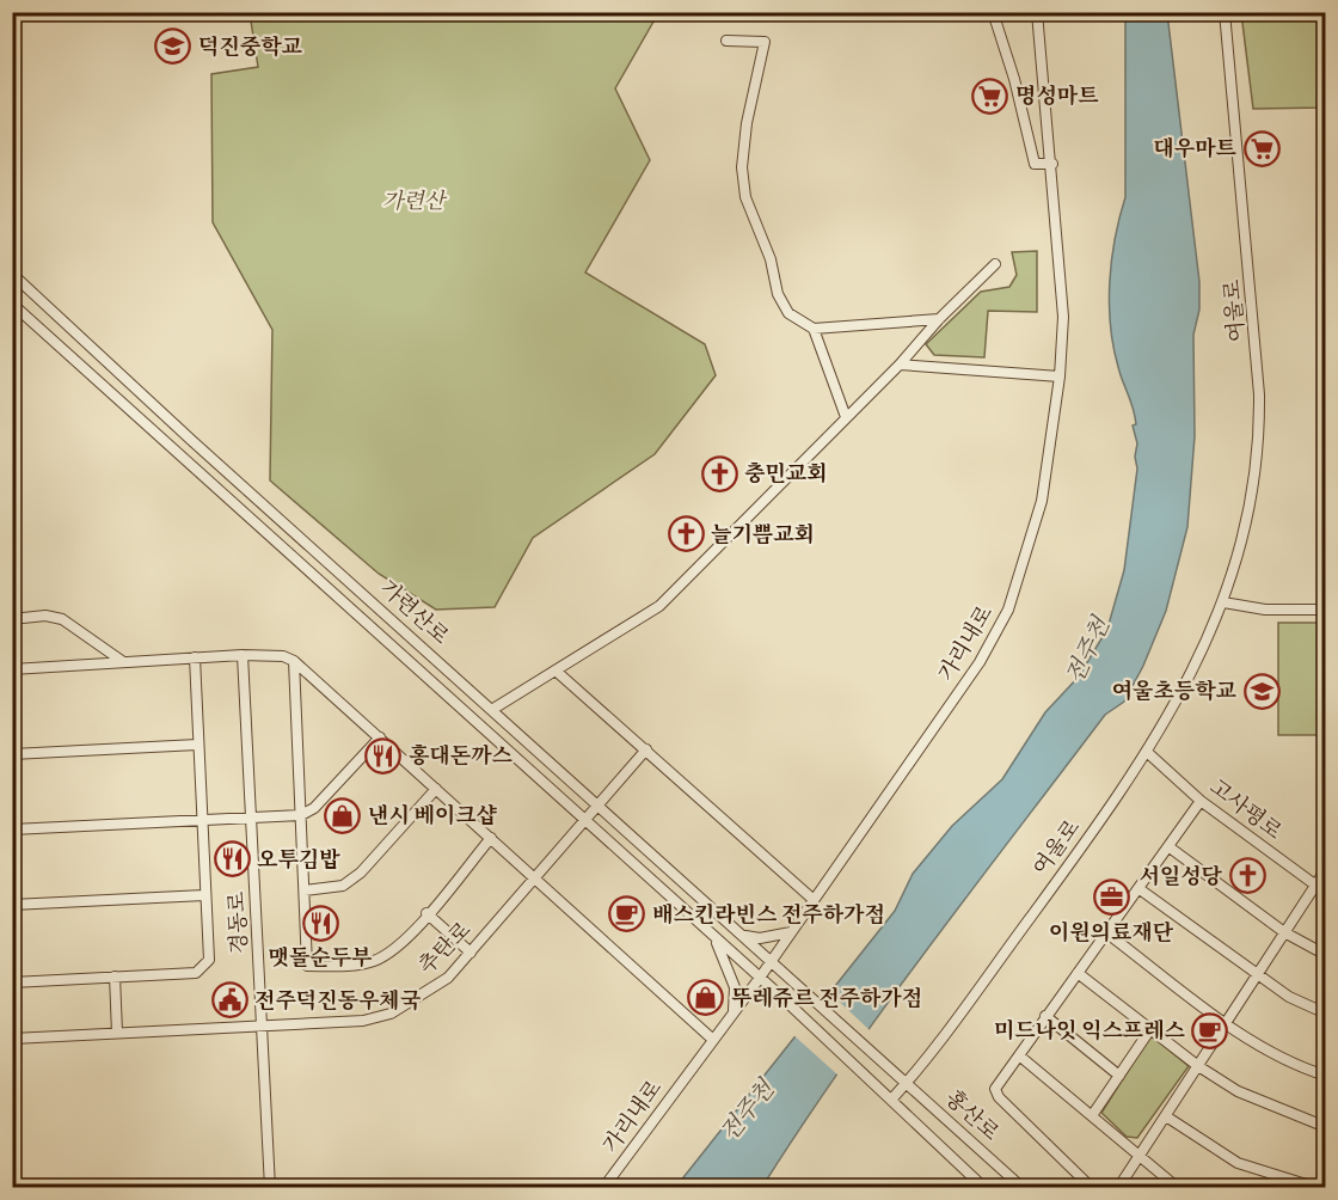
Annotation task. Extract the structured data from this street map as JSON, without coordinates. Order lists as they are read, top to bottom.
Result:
{
  "streets": {
    "street": [
      "여울로",
      "가련산로",
      "가리내로",
      "고사평로",
      "경동로",
      "추탄로",
      "홍산로"
    ]
  },
  "crossings": [
    ["여울로", "고사평로"],
    ["여울로", "홍산로"],
    ["가련산로", "가리내로"],
    ["가련산로", "추탄로"],
    ["가련산로", "홍산로"],
    ["경동로", "추탄로"]
  ],
  "water": ["전주천"],
  "parks": ["가련산"],
  "places": {
    "school or university": ["덕진중학교", "여울초등학교"],
    "supermarket": ["명성마트", "대우마트"],
    "church": ["충민교회", "늘기쁨교회", "서일성당"],
    "restaurant": ["홍대돈까스", "오투김밥", "맷돌순두부"],
    "shop": ["낸시 베이크샵", "뚜레쥬르 전주하가점"],
    "office": ["이원의료재단"],
    "cafe": ["배스킨라빈스 전주하가점", "미드나잇 익스프레스"],
    "public building": ["전주덕진동우체국"]
  }
}
